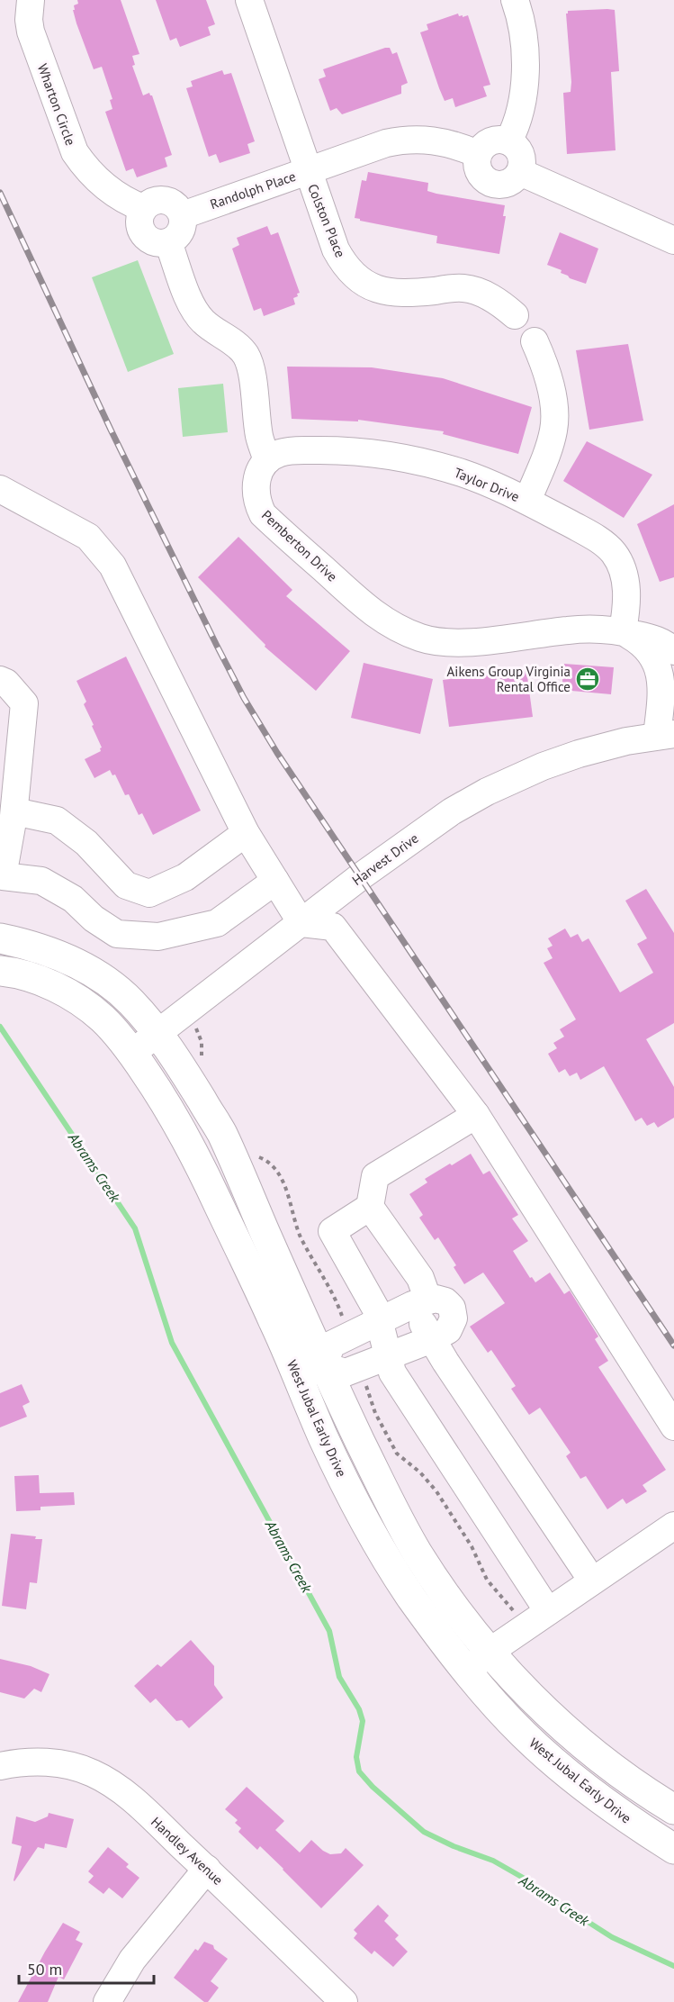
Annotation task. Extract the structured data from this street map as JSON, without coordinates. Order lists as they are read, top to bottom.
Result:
{
  "streets": {
    "main road": ["West Jubal Early Drive"],
    "street": [
      "Wharton Circle",
      "Randolph Place",
      "Colston Place",
      "Taylor Drive",
      "Pemberton Drive",
      "Harvest Drive",
      "Handley Avenue"
    ]
  },
  "crossings": [
    ["Wharton Circle", "Randolph Place"],
    ["Randolph Place", "Colston Place"],
    ["Taylor Drive", "Pemberton Drive"],
    ["Harvest Drive", "West Jubal Early Drive"]
  ],
  "water": ["Abrams Creek"],
  "places": {
    "office": ["Aikens Group Virginia Rental Office"]
  },
  "scale_bar": "50 m"
}
